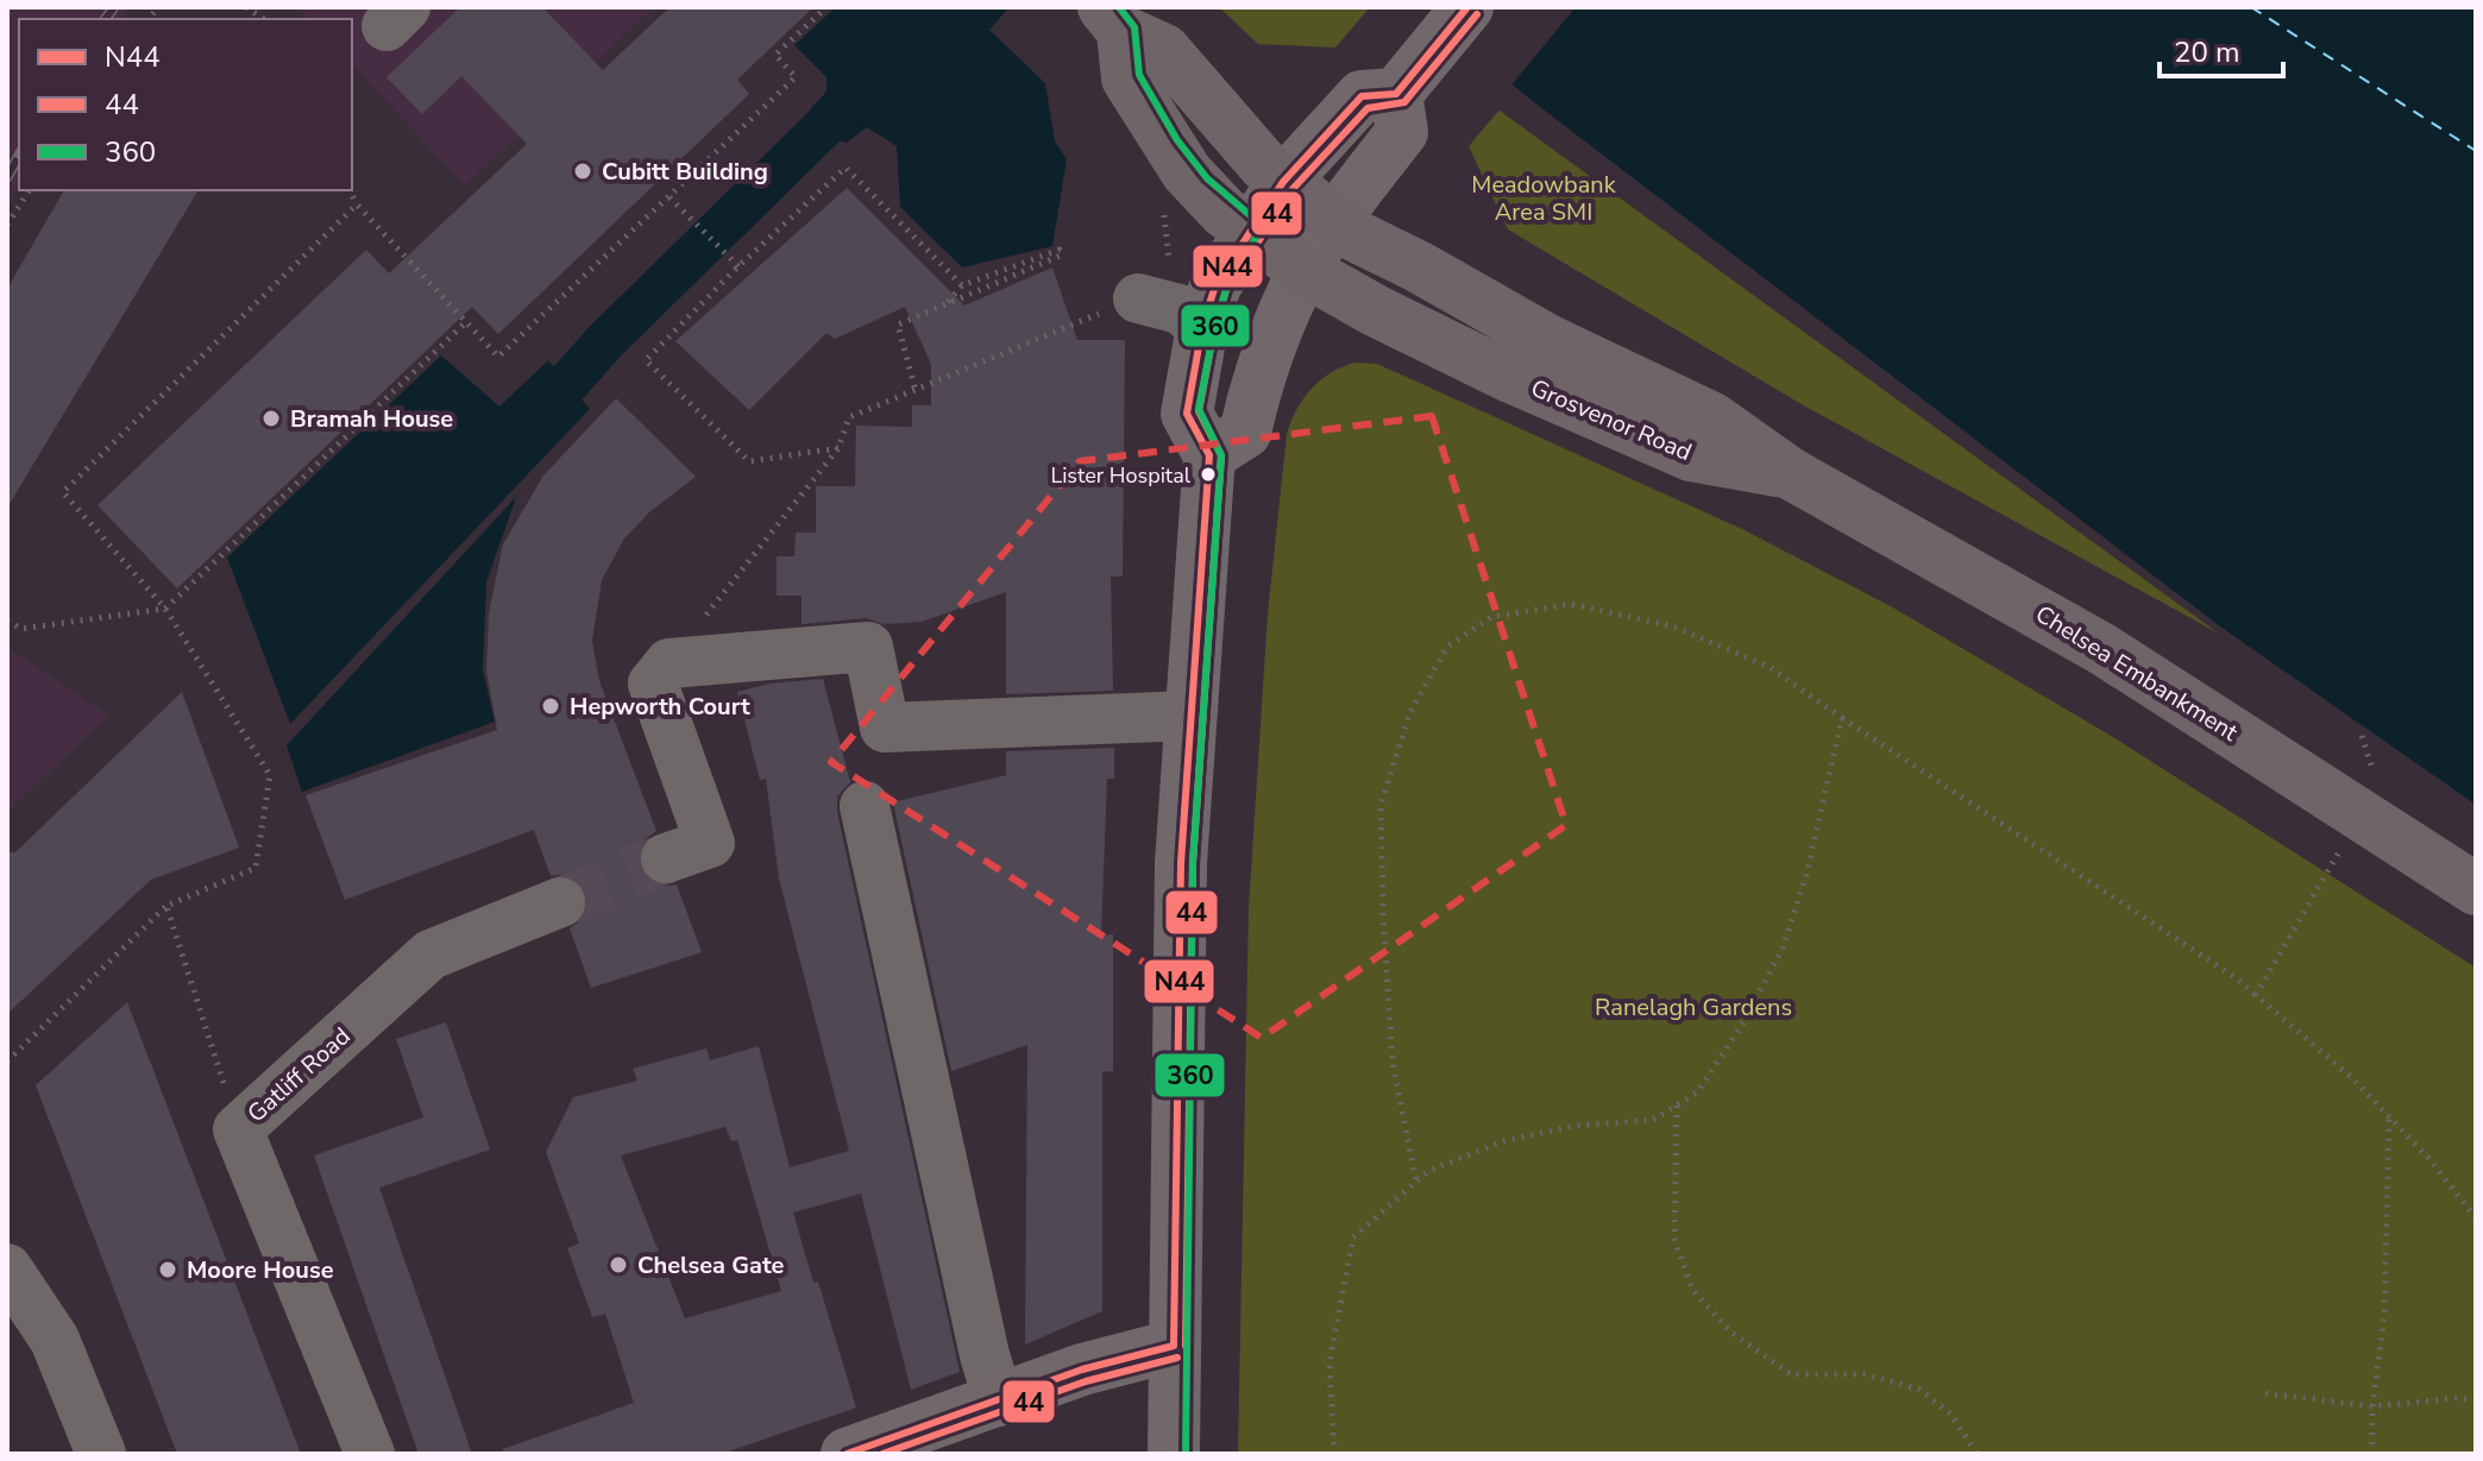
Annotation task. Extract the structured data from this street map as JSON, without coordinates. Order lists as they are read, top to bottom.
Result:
{
  "streets": {
    "highway": ["Grosvenor Road", "Chelsea Embankment"],
    "street": ["Gatliff Road"]
  },
  "crossings": [
    ["Grosvenor Road", "Chelsea Embankment"]
  ],
  "parks": ["Meadowbank Area SMI", "Ranelagh Gardens"],
  "places": [
    "Cubitt Building",
    "Bramah House",
    "Lister Hospital",
    "Hepworth Court",
    "Chelsea Gate",
    "Moore House"
  ],
  "lines": ["transit line N44", "transit line 360", "transit line 44"],
  "legend": ["N44", "44", "360"],
  "scale_bar": "20 m"
}
